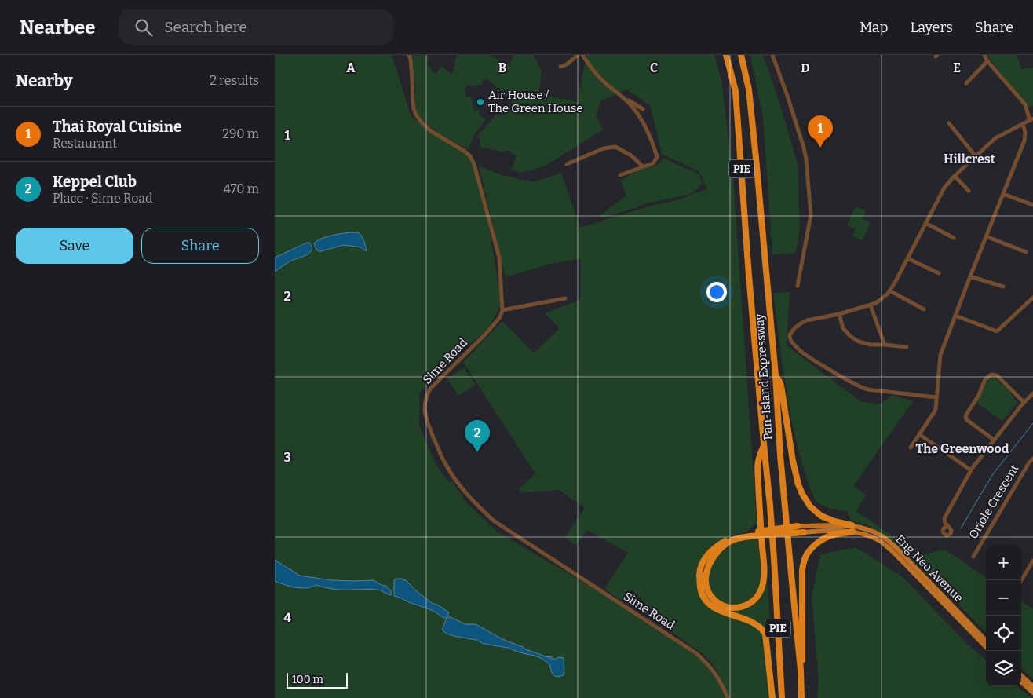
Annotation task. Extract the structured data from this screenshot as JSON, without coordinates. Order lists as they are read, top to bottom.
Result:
{
  "streets": {
    "highway": ["PIE", "Pan-Island Expressway"],
    "main road": ["Eng Neo Avenue"],
    "street": ["Sime Road", "Oriole Crescent"]
  },
  "districts": ["Hillcrest", "The Greenwood"],
  "places": ["Air House / The Green House"],
  "scale_bar": "100 m",
  "page": {
    "header": "Nearbee",
    "search": "Search here",
    "nav": ["Map", "Layers", "Share"],
    "heading": ["Nearby", "2 results"],
    "list": [
      {
        "mark": "1",
        "name": "Thai Royal Cuisine",
        "note": "Restaurant",
        "value": "290 m"
      },
      {
        "mark": "2",
        "name": "Keppel Club",
        "note": "Place · Sime Road",
        "value": "470 m"
      }
    ],
    "pins": ["1", "2"],
    "buttons": ["Save", "Share"],
    "map_buttons": ["+", "−"],
    "scale": "100 m"
  },
  "grid": {
    "columns": [
      "A",
      "B",
      "C",
      "D",
      "E"
    ],
    "rows": [
      "1",
      "2",
      "3",
      "4"
    ]
  }
}
